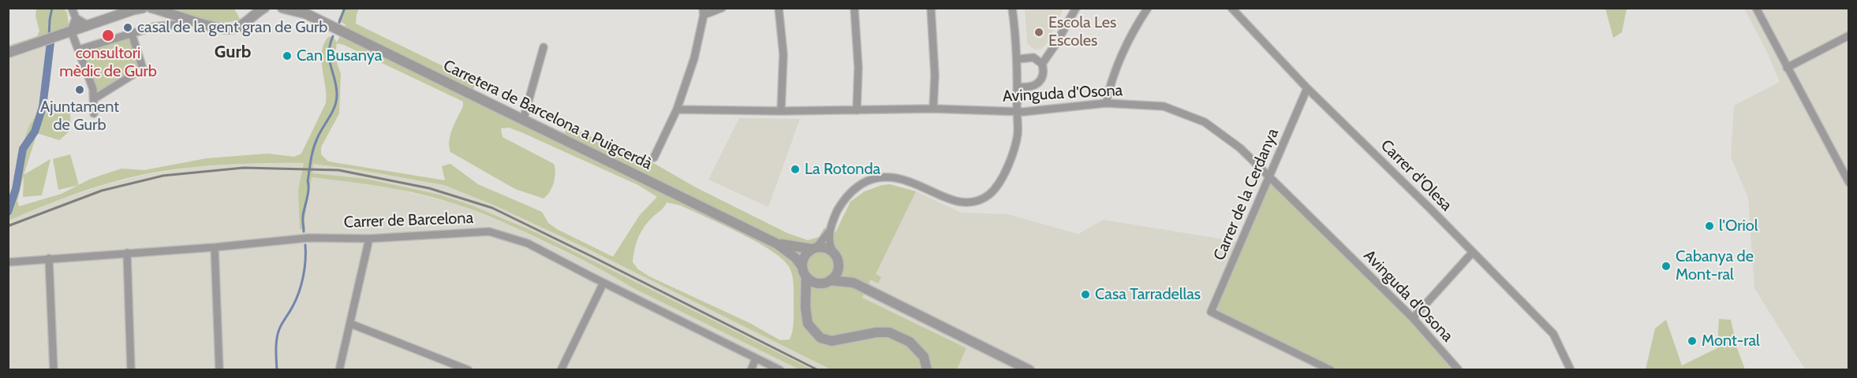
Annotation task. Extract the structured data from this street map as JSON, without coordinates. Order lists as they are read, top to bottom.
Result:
{
  "streets": {
    "street": [
      "Avinguda d'Osona",
      "Carretera de Barcelona a Puigcerdà",
      "Carrer d'Olesa",
      "Carrer de la Cerdanya",
      "Carrer de Barcelona"
    ]
  },
  "crossings": [
    ["Avinguda d'Osona", "Carrer de la Cerdanya"],
    ["Carrer d'Olesa", "Carrer de la Cerdanya"]
  ],
  "districts": ["Gurb"],
  "places": [
    "casal de la gent gran de Gurb",
    "Escola Les Escoles",
    "consultori mèdic de Gurb",
    "Can Busanya",
    "Ajuntament de Gurb",
    "La Rotonda",
    "l'Oriol",
    "Cabanya de Mont-ral",
    "Casa Tarradellas",
    "Mont-ral"
  ]
}
